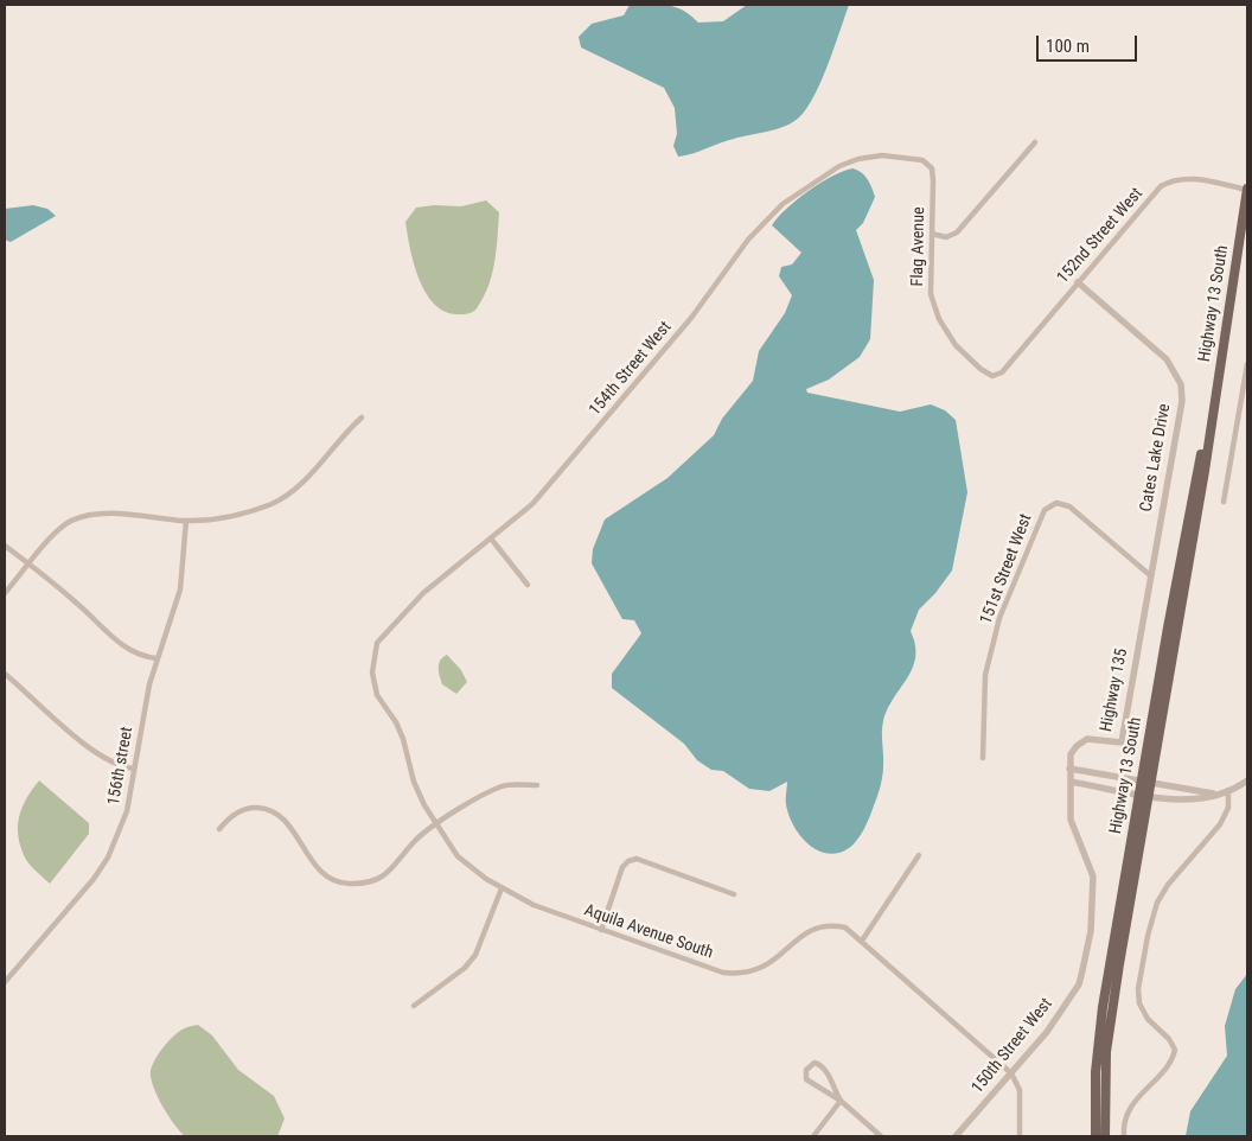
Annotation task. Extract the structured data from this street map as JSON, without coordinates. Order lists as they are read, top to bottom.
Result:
{
  "streets": {
    "main road": ["Highway 13 South"],
    "street": [
      "152nd Street West",
      "Flag Avenue",
      "154th Street West",
      "Cates Lake Drive",
      "151st Street West",
      "Highway 135",
      "156th street",
      "Aquila Avenue South",
      "150th Street West"
    ]
  },
  "crossings": [
    ["152nd Street West", "Flag Avenue"],
    ["152nd Street West", "Highway 13 South"],
    ["152nd Street West", "Cates Lake Drive"],
    ["Flag Avenue", "154th Street West"],
    ["154th Street West", "Aquila Avenue South"],
    ["Cates Lake Drive", "151st Street West"],
    ["Cates Lake Drive", "Highway 135"],
    ["151st Street West", "Highway 135"],
    ["Highway 135", "150th Street West"],
    ["Aquila Avenue South", "150th Street West"]
  ],
  "scale_bar": "100 m"
}
